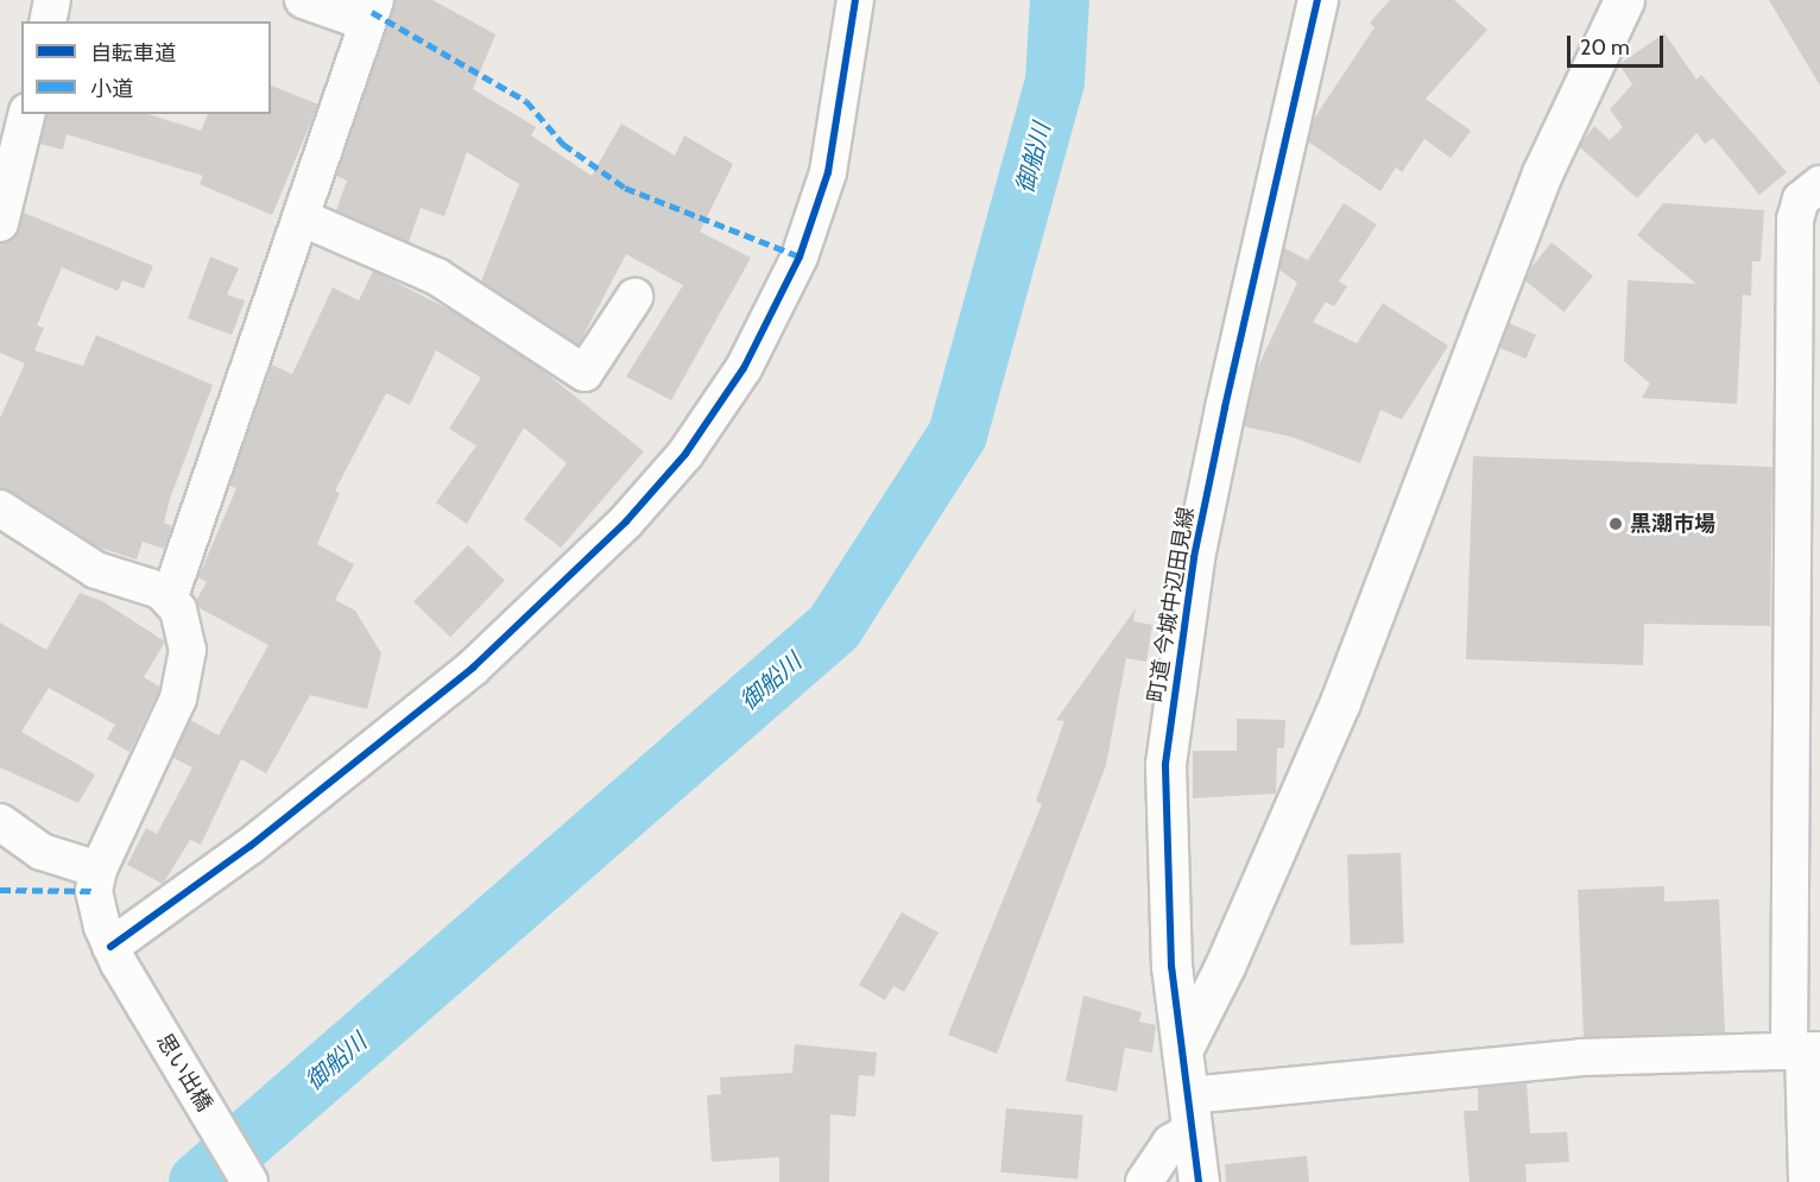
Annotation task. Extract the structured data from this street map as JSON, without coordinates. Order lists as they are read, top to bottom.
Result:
{
  "streets": {
    "street": ["町道 今城中辺田見線", "思い出橋"]
  },
  "water": ["御船川"],
  "places": ["黒潮市場"],
  "legend": ["自転車道", "小道"],
  "scale_bar": "20 m"
}
